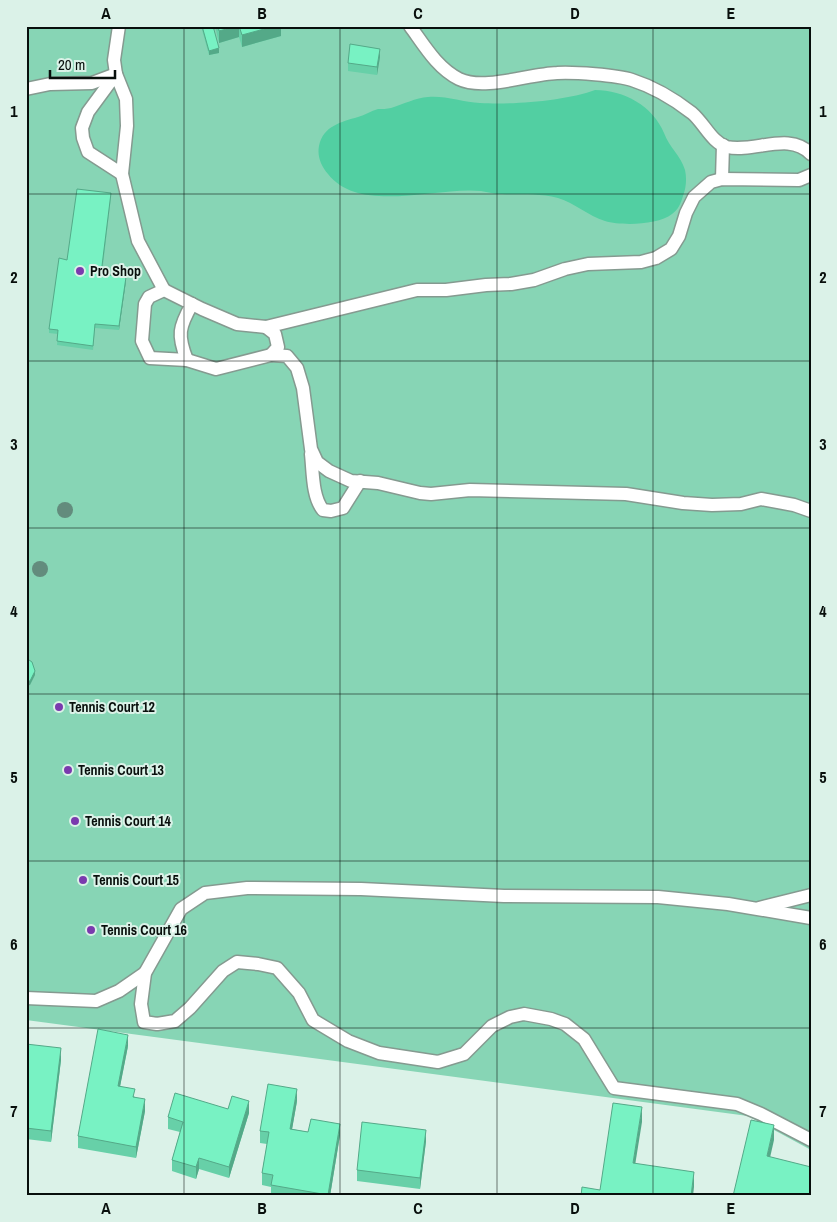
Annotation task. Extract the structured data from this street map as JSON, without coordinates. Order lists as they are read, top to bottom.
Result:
{
  "places": [
    "Pro Shop",
    "Tennis Court 12",
    "Tennis Court 13",
    "Tennis Court 14",
    "Tennis Court 15",
    "Tennis Court 16"
  ],
  "scale_bar": "20 m",
  "grid": {
    "columns": [
      "A",
      "B",
      "C",
      "D",
      "E"
    ],
    "rows": [
      "1",
      "2",
      "3",
      "4",
      "5",
      "6",
      "7"
    ]
  }
}
